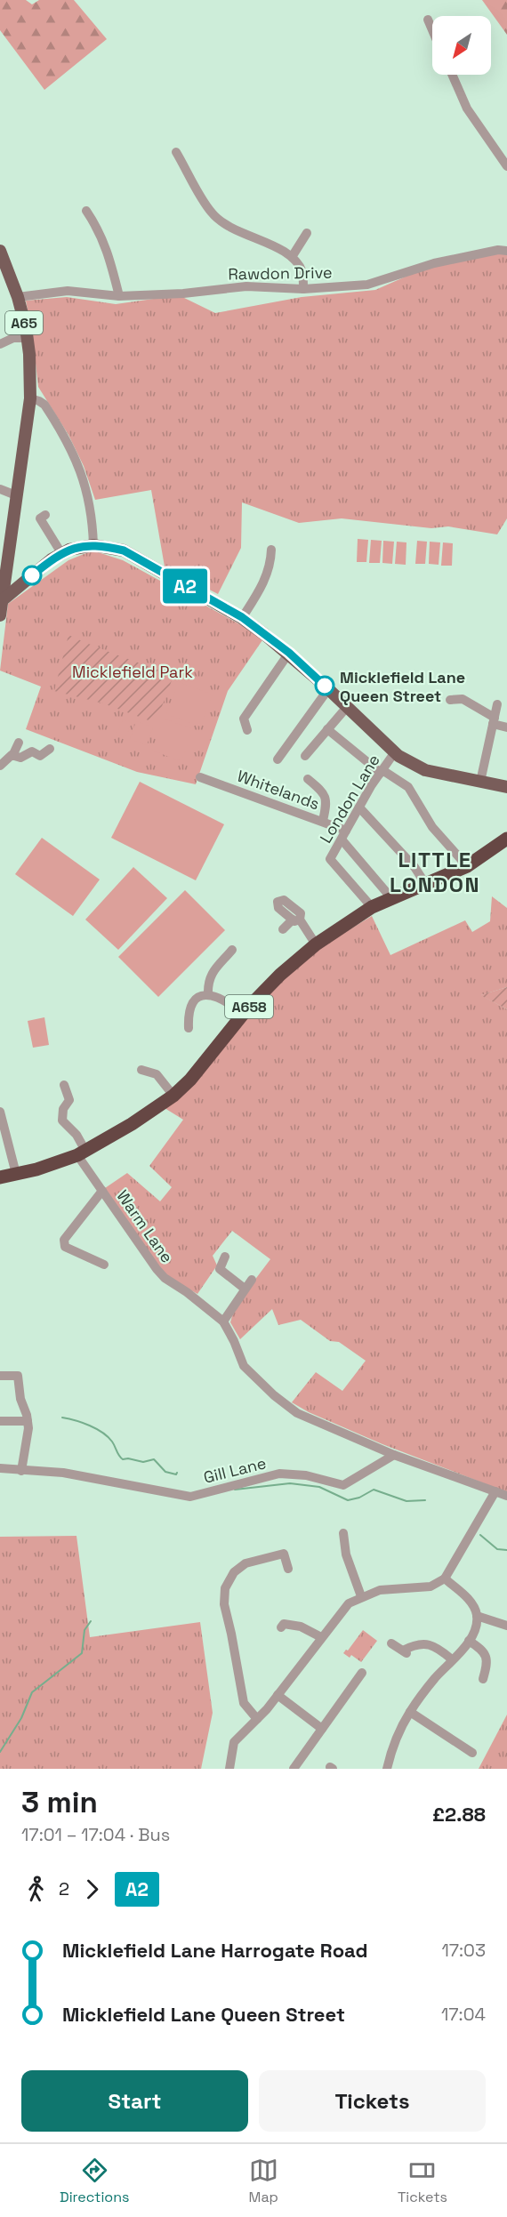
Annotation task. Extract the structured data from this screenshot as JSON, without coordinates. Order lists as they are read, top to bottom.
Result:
{
  "streets": {
    "highway": ["A658"],
    "main road": ["A65"],
    "street": [
      "Rawdon Drive",
      "Whitelands",
      "London Lane",
      "Warm Lane",
      "Gill Lane"
    ]
  },
  "crossings": [
    ["Rawdon Drive", "A65"],
    ["Whitelands", "London Lane"],
    ["London Lane", "A658"],
    ["A658", "Warm Lane"],
    ["Warm Lane", "Gill Lane"]
  ],
  "districts": ["LITTLE LONDON"],
  "parks": ["Micklefield Park"],
  "places": ["Micklefield Lane Queen Street"],
  "lines": ["bus line A2"],
  "north": "bottom left",
  "page": {
    "on_map": "A2",
    "heading": ["3 min", "17:01 – 17:04 · Bus", "£2.88"],
    "legs": ["2", "A2"],
    "list": [
      {
        "name": "Micklefield Lane Harrogate Road",
        "value": "17:03"
      },
      {
        "name": "Micklefield Lane Queen Street",
        "value": "17:04"
      }
    ],
    "buttons": ["Start", "Tickets"],
    "tabs": ["Directions", "Map", "Tickets"]
  }
}
